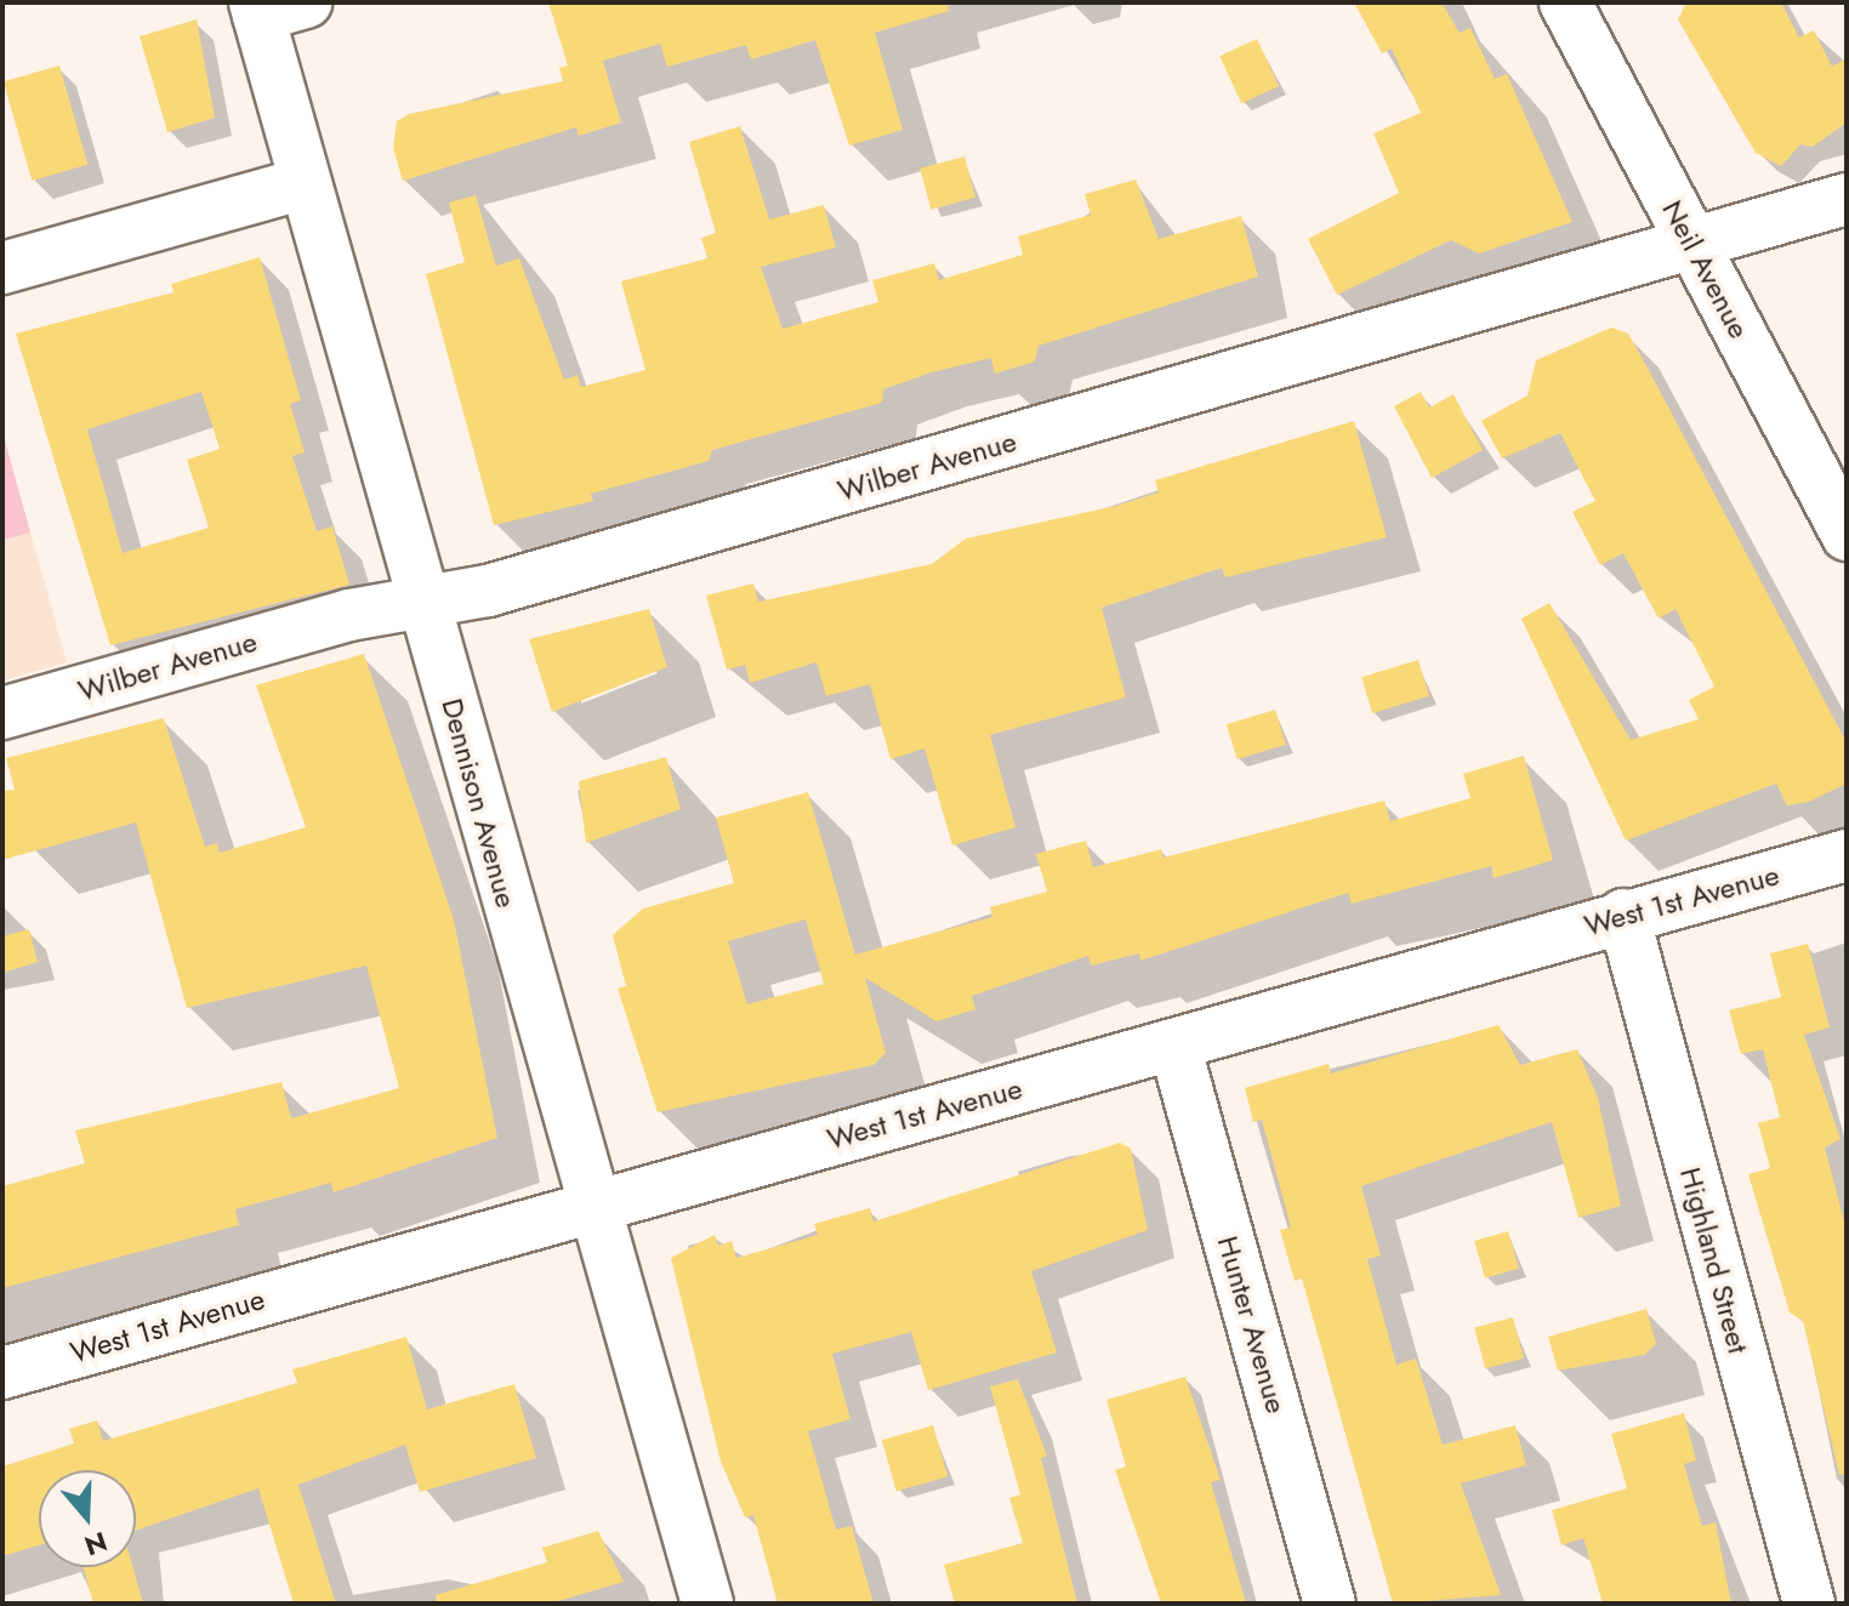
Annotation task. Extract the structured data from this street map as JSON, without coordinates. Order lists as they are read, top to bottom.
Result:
{
  "streets": {
    "street": [
      "Neil Avenue",
      "Wilber Avenue",
      "Dennison Avenue",
      "West 1st Avenue",
      "Highland Street",
      "Hunter Avenue"
    ]
  },
  "crossings": [
    ["Neil Avenue", "Wilber Avenue"],
    ["Wilber Avenue", "Dennison Avenue"],
    ["Dennison Avenue", "West 1st Avenue"],
    ["West 1st Avenue", "Highland Street"],
    ["West 1st Avenue", "Hunter Avenue"]
  ],
  "north": "bottom"
}
